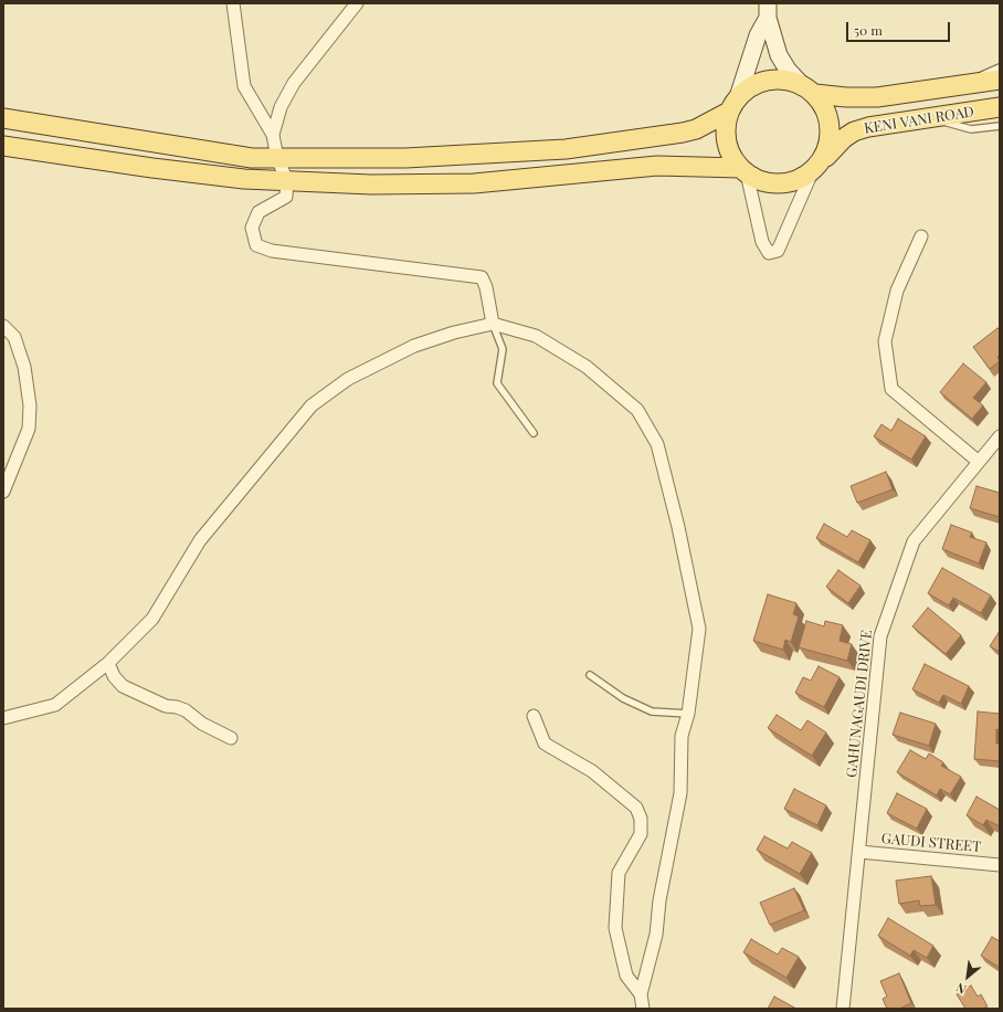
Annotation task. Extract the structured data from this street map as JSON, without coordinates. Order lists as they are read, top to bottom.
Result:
{
  "streets": {
    "main road": ["KENI VANI ROAD"],
    "street": ["GAHUNAGAUDI DRIVE", "GAUDI STREET"]
  },
  "crossings": [
    ["GAHUNAGAUDI DRIVE", "GAUDI STREET"]
  ],
  "scale_bar": "50 m",
  "north": "bottom left"
}
